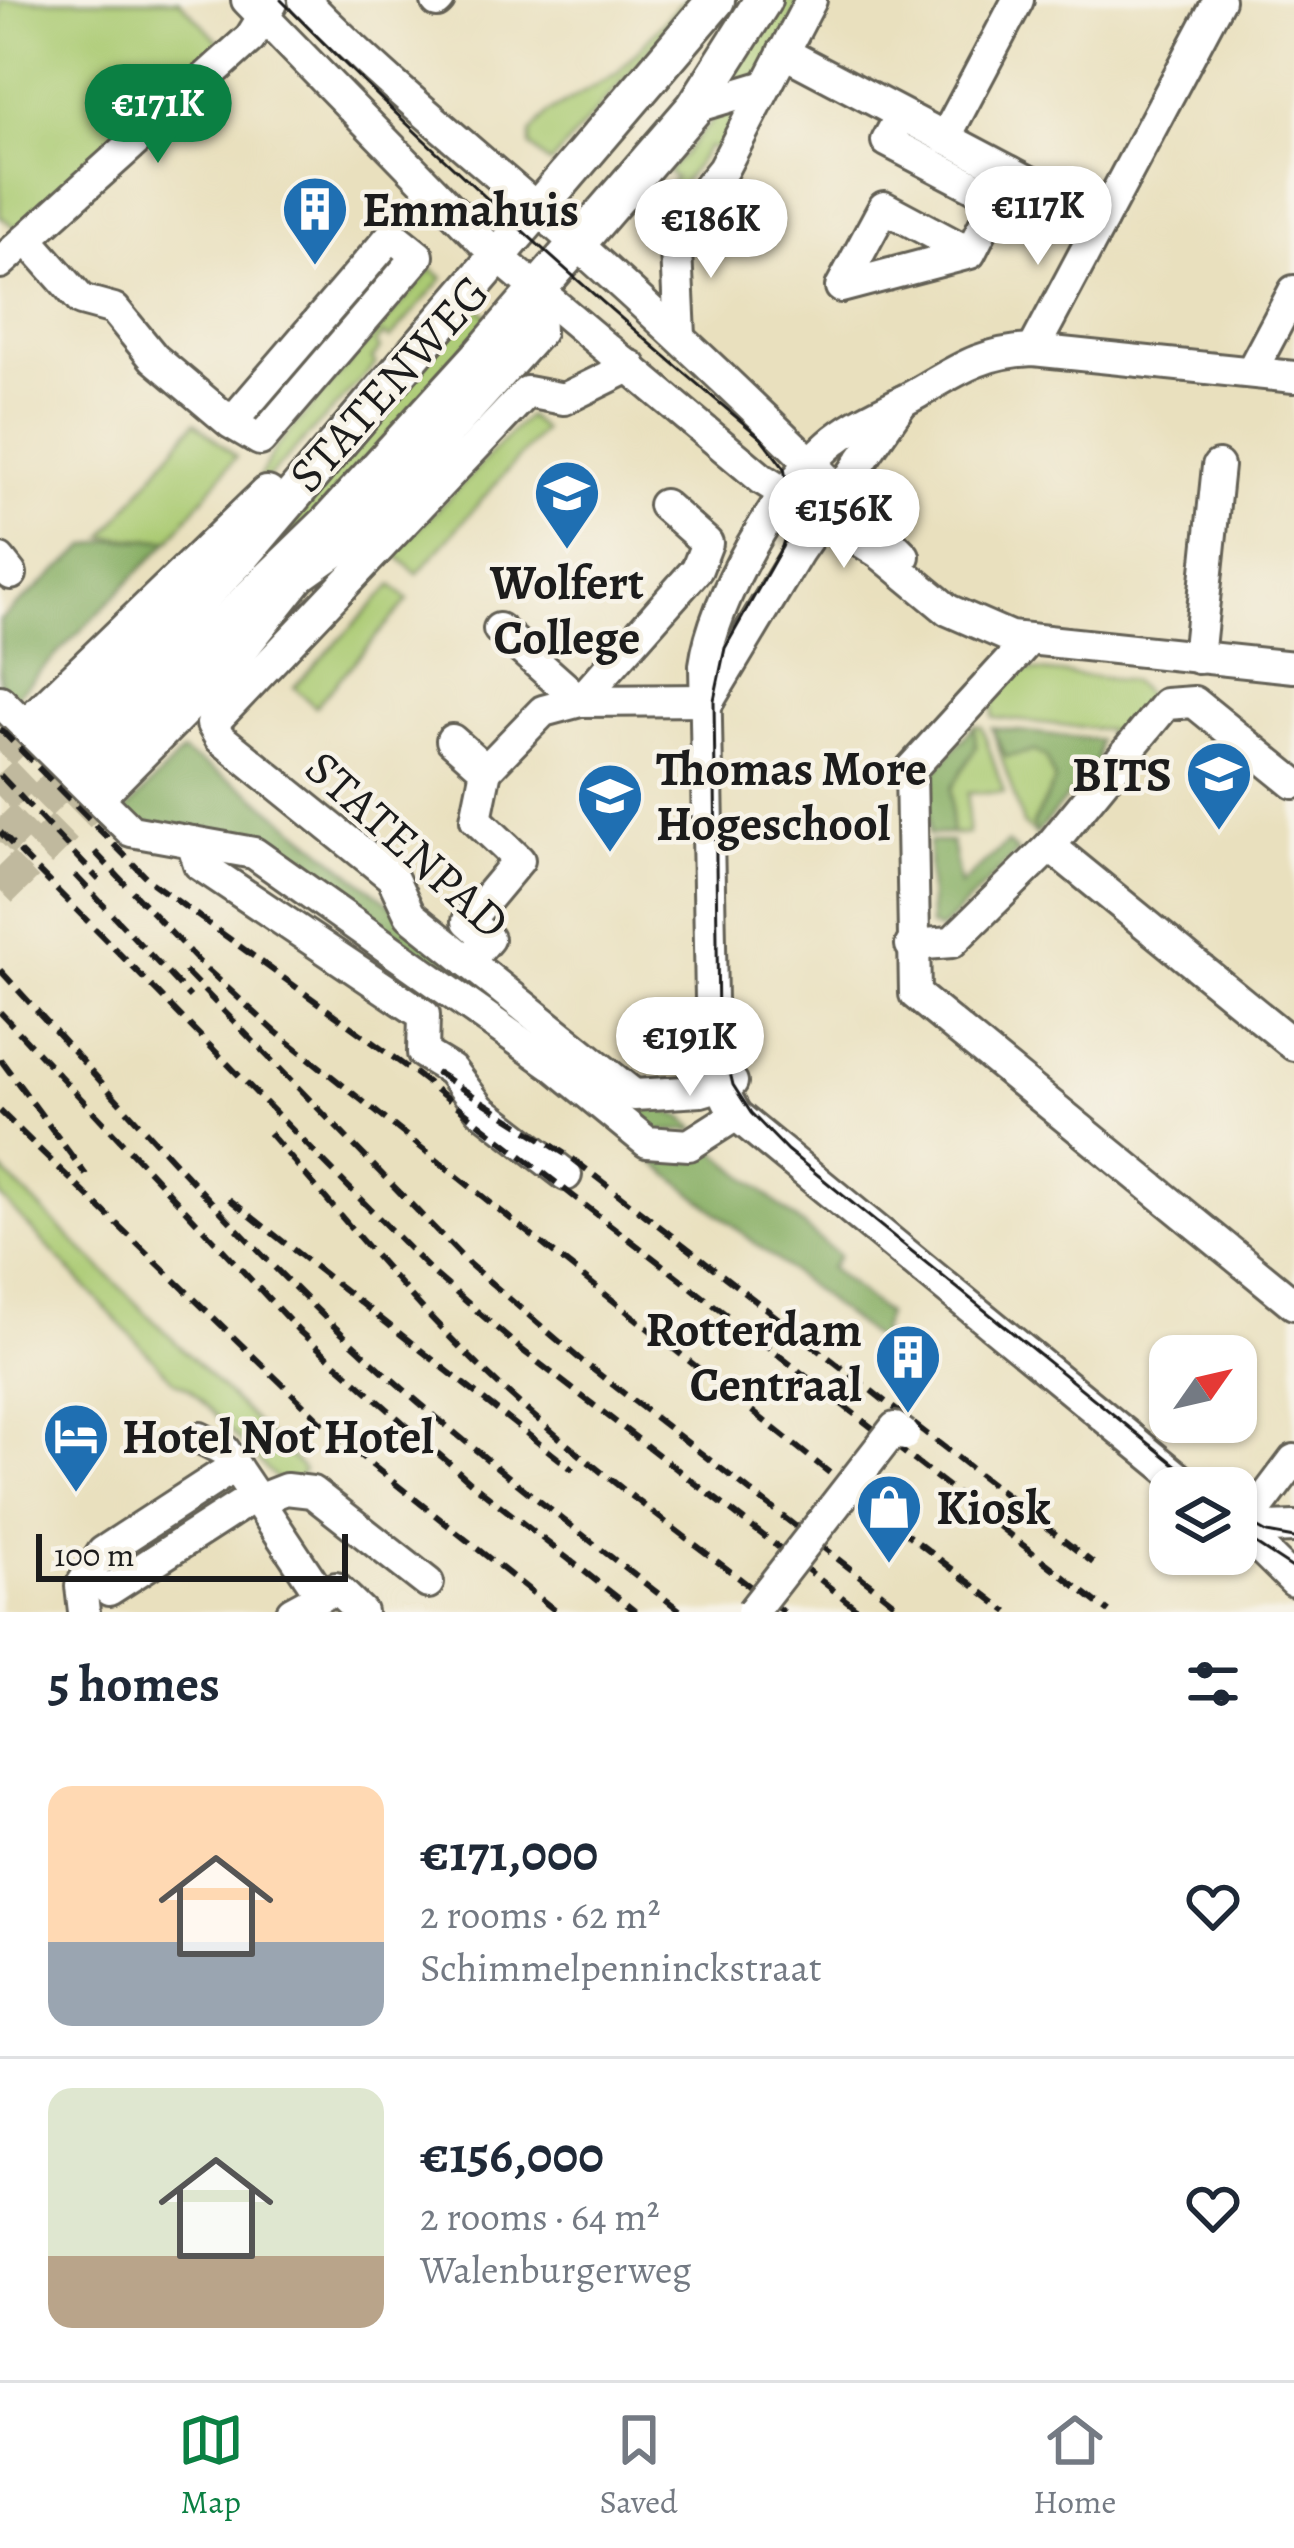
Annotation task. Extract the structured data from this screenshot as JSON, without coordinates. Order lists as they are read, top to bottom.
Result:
{
  "streets": {
    "main road": ["STATENWEG"],
    "street": ["STATENPAD"]
  },
  "places": {
    "building": ["Emmahuis", "Rotterdam Centraal"],
    "school or university": ["Wolfert College", "BITS", "Thomas More Hogeschool"],
    "hotel": ["Hotel Not Hotel"],
    "shop": ["Kiosk"]
  },
  "scale_bar": "100 m",
  "north": "top right",
  "page": {
    "price": [
      "€171K",
      "€117K",
      "€186K",
      "€156K",
      "€191K"
    ],
    "scale": "100 m",
    "heading": "5 homes",
    "list": [
      {
        "name": "€171,000",
        "note": "2 rooms · 62 m² · Schimmelpenninckstraat"
      },
      {
        "name": "€156,000",
        "note": "2 rooms · 64 m² · Walenburgerweg"
      }
    ],
    "tabs": ["Map", "Saved", "Home"]
  }
}
